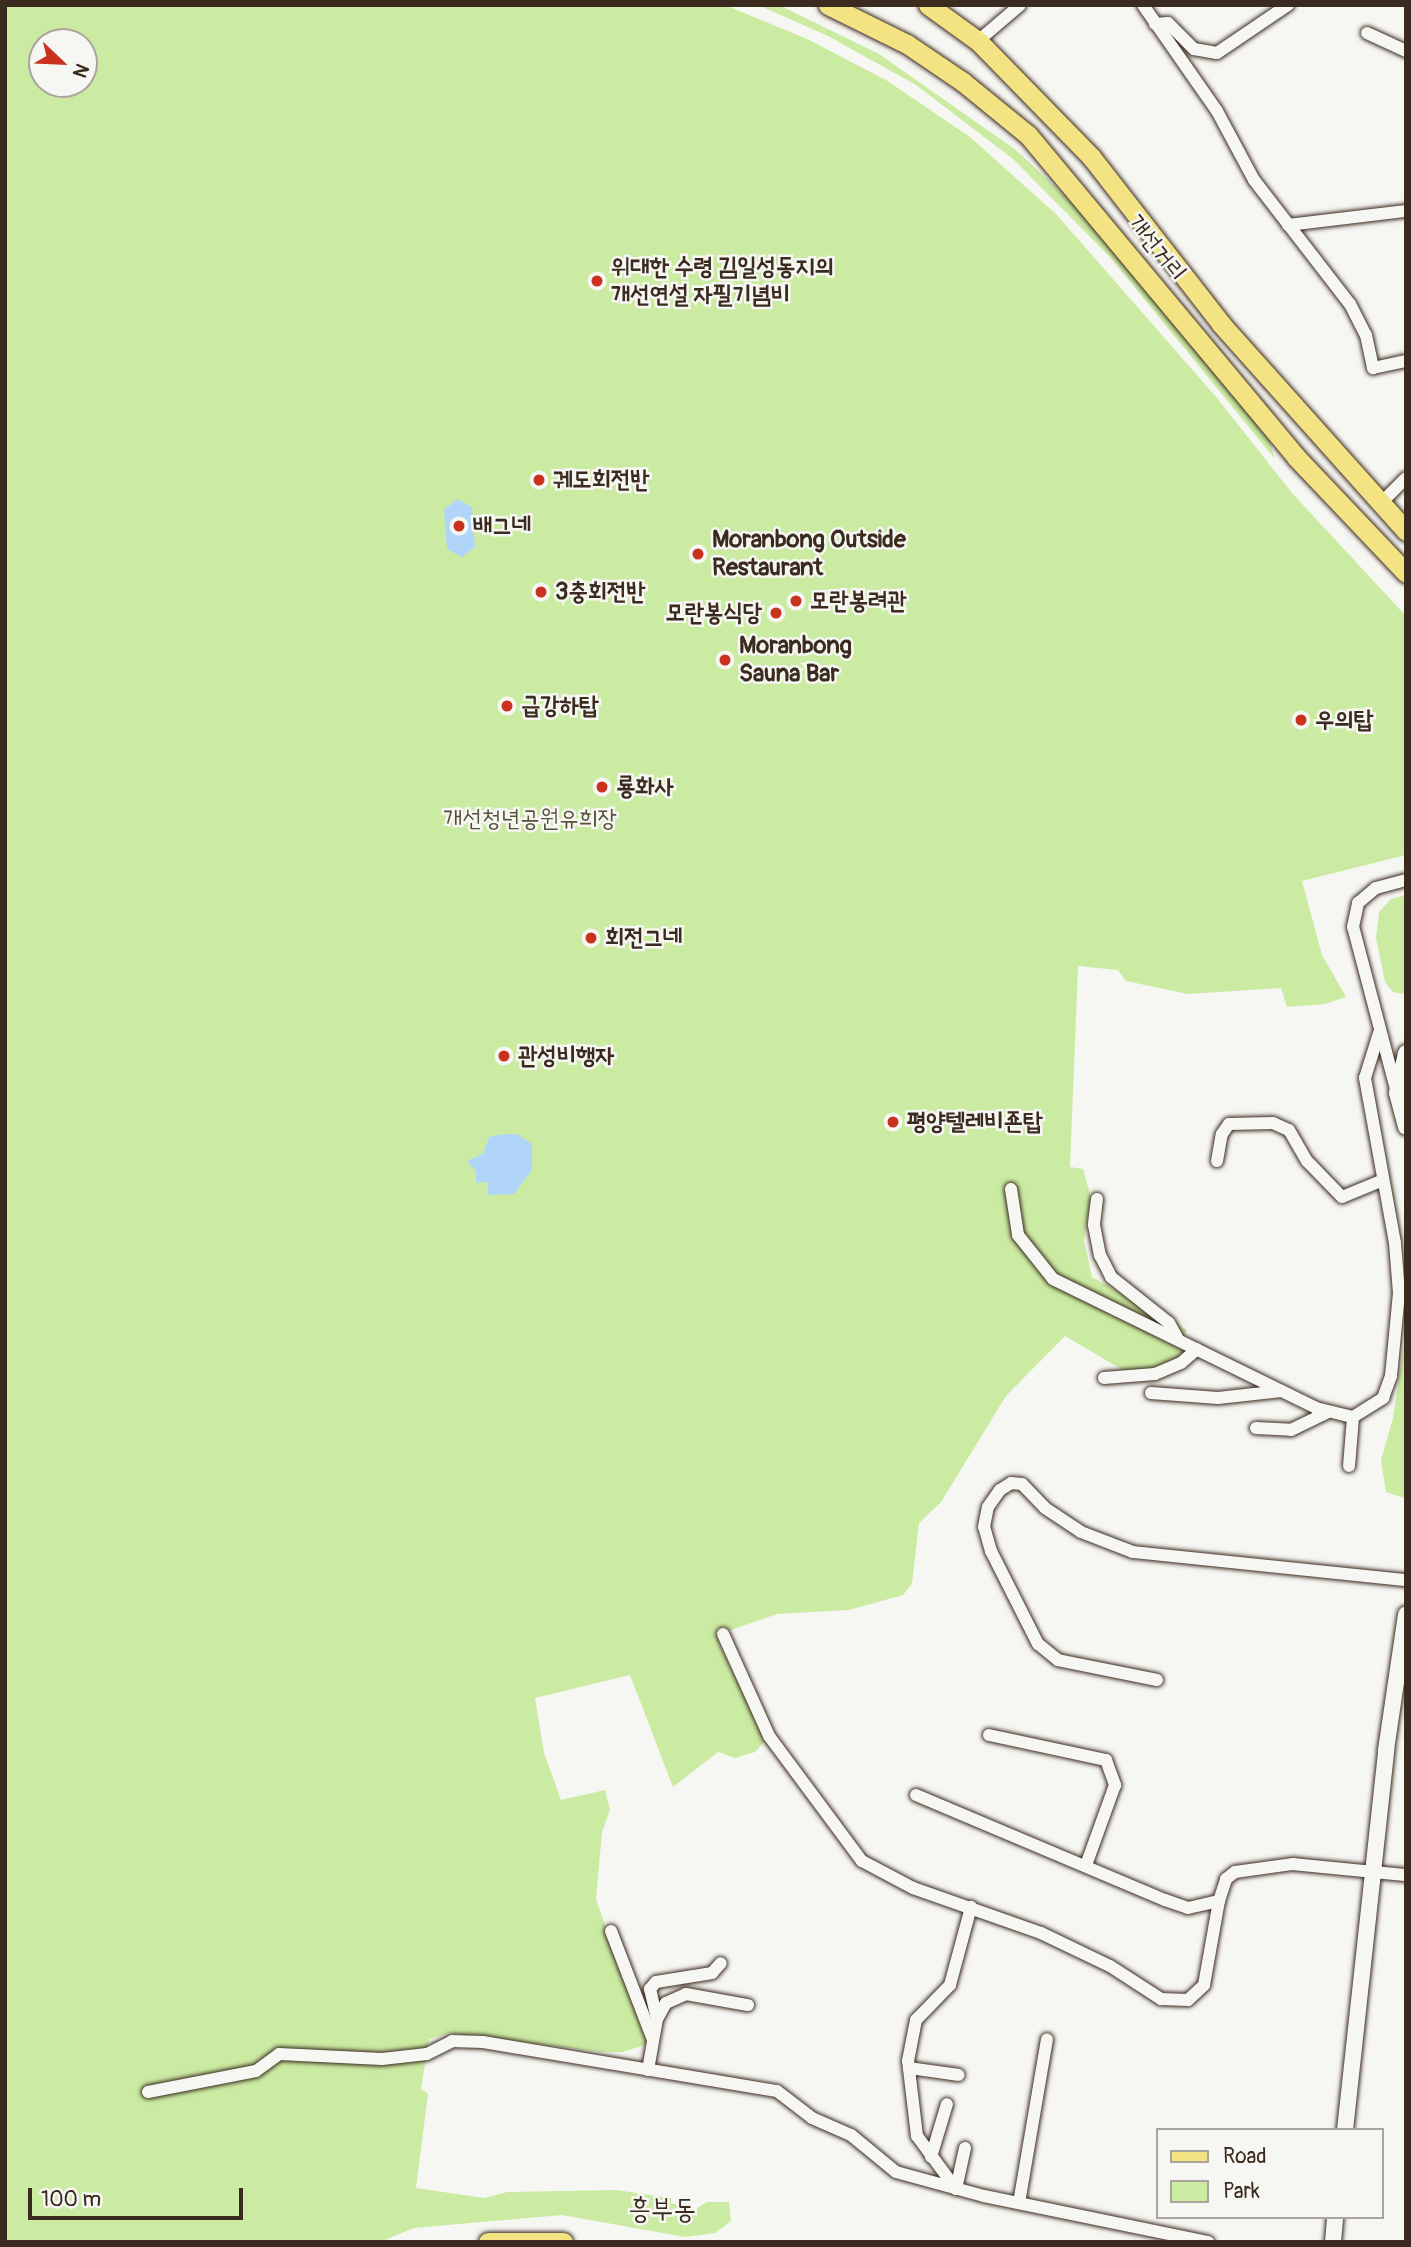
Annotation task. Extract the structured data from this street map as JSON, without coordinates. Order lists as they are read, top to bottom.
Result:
{
  "streets": {
    "main road": ["개선거리"]
  },
  "districts": ["흥부동"],
  "parks": ["개선청년공원유희장"],
  "places": [
    "위대한 수령 김일성동지의 개선연설 자필기념비",
    "궤도회전반",
    "배그네",
    "Moranbong Outside Restaurant",
    "3충회전반",
    "모란봉려관",
    "모란봉식당",
    "Moranbong Sauna Bar",
    "급강하탑",
    "우의탑",
    "룡화사",
    "회전그네",
    "관성비행자",
    "평양텔레비죤탑"
  ],
  "legend": ["Road", "Park"],
  "scale_bar": "100 m",
  "north": "bottom right"
}
